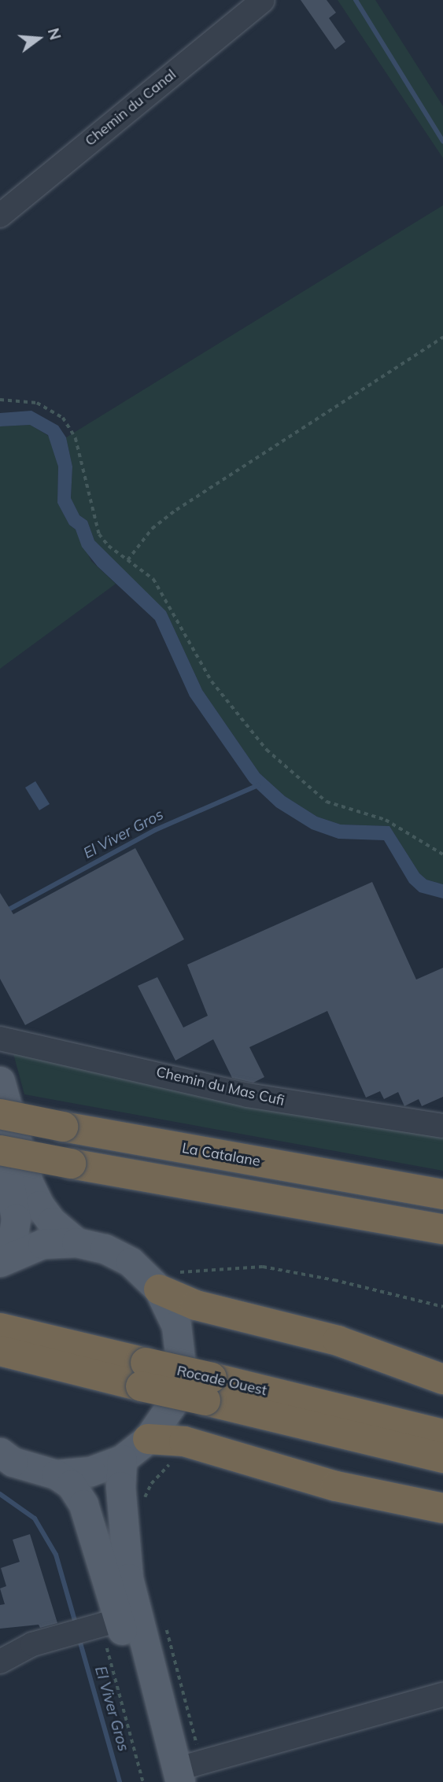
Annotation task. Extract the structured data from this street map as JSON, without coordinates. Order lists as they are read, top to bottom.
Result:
{
  "streets": {
    "highway": ["La Catalane", "Rocade Ouest"],
    "street": ["Chemin du Canal", "Chemin du Mas Cufi"]
  },
  "water": ["El Viver Gros"],
  "north": "right"
}
